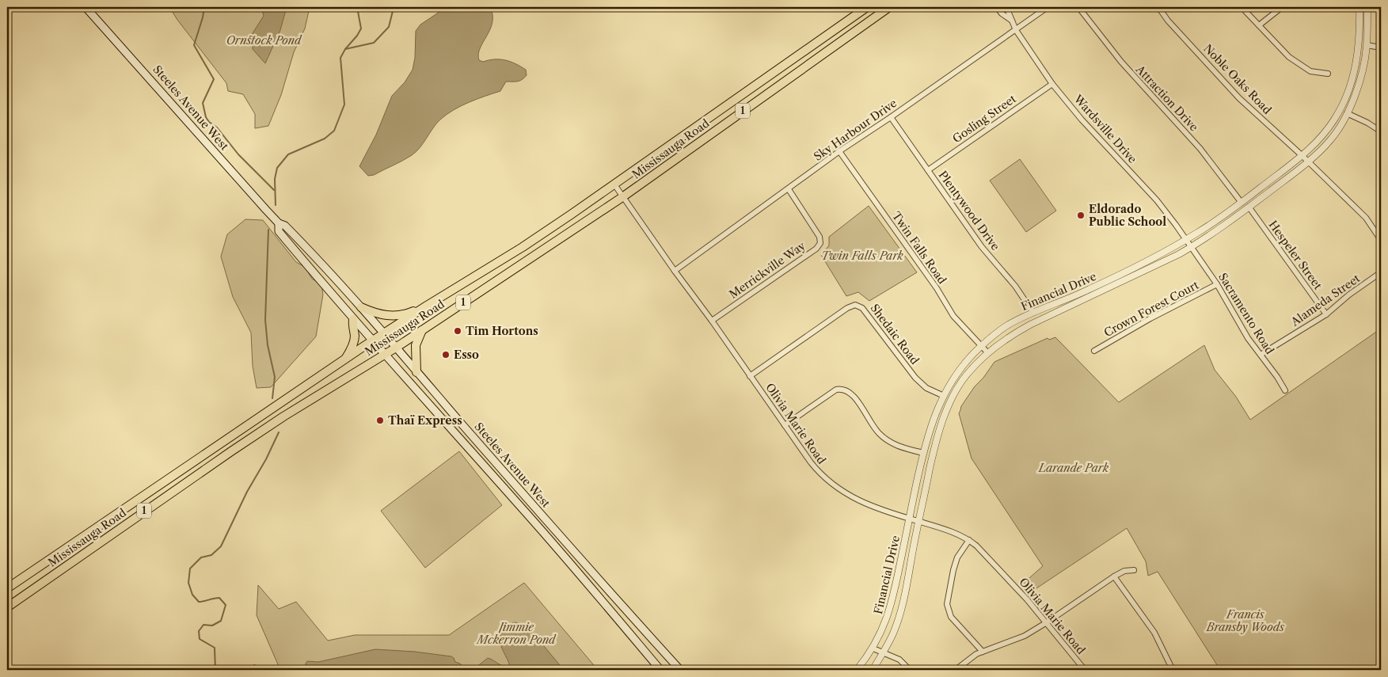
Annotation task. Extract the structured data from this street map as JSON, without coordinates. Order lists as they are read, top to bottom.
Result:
{
  "streets": {
    "main road": ["Steeles Avenue West", "1", "Mississauga Road"],
    "street": [
      "Noble Oaks Road",
      "Attraction Drive",
      "Gosling Street",
      "Wardsville Drive",
      "Sky Harbour Drive",
      "Plentywood Drive",
      "Twin Falls Road",
      "Hespeler Street",
      "Merrickville Way",
      "Financial Drive",
      "Alameda Street",
      "Crown Forest Court",
      "Sacramento Road",
      "Shedaic Road",
      "Olivia Marie Road"
    ]
  },
  "crossings": [
    ["Noble Oaks Road", "Financial Drive"],
    ["Attraction Drive", "Financial Drive"],
    ["Steeles Avenue West", "Mississauga Road"],
    ["Gosling Street", "Wardsville Drive"],
    ["Gosling Street", "Plentywood Drive"],
    ["Wardsville Drive", "Sky Harbour Drive"],
    ["Wardsville Drive", "Financial Drive"],
    ["Wardsville Drive", "Sacramento Road"],
    ["Sky Harbour Drive", "Plentywood Drive"],
    ["Sky Harbour Drive", "Twin Falls Road"],
    ["Sky Harbour Drive", "Merrickville Way"],
    ["Sky Harbour Drive", "Olivia Marie Road"],
    ["Mississauga Road", "Olivia Marie Road"],
    ["Plentywood Drive", "Financial Drive"],
    ["Twin Falls Road", "Financial Drive"],
    ["Hespeler Street", "Financial Drive"],
    ["Hespeler Street", "Alameda Street"],
    ["Merrickville Way", "Olivia Marie Road"],
    ["Financial Drive", "Sacramento Road"],
    ["Financial Drive", "Shedaic Road"],
    ["Financial Drive", "Olivia Marie Road"],
    ["Alameda Street", "Sacramento Road"],
    ["Crown Forest Court", "Sacramento Road"],
    ["Shedaic Road", "Olivia Marie Road"]
  ],
  "parks": [
    "Ornstock Pond",
    "Twin Falls Park",
    "Larande Park",
    "Francis Bransby Woods",
    "Jimmie Mckerron Pond"
  ],
  "places": [
    "Eldorado Public School",
    "Tim Hortons",
    "Esso",
    "Thaï Express"
  ]
}
